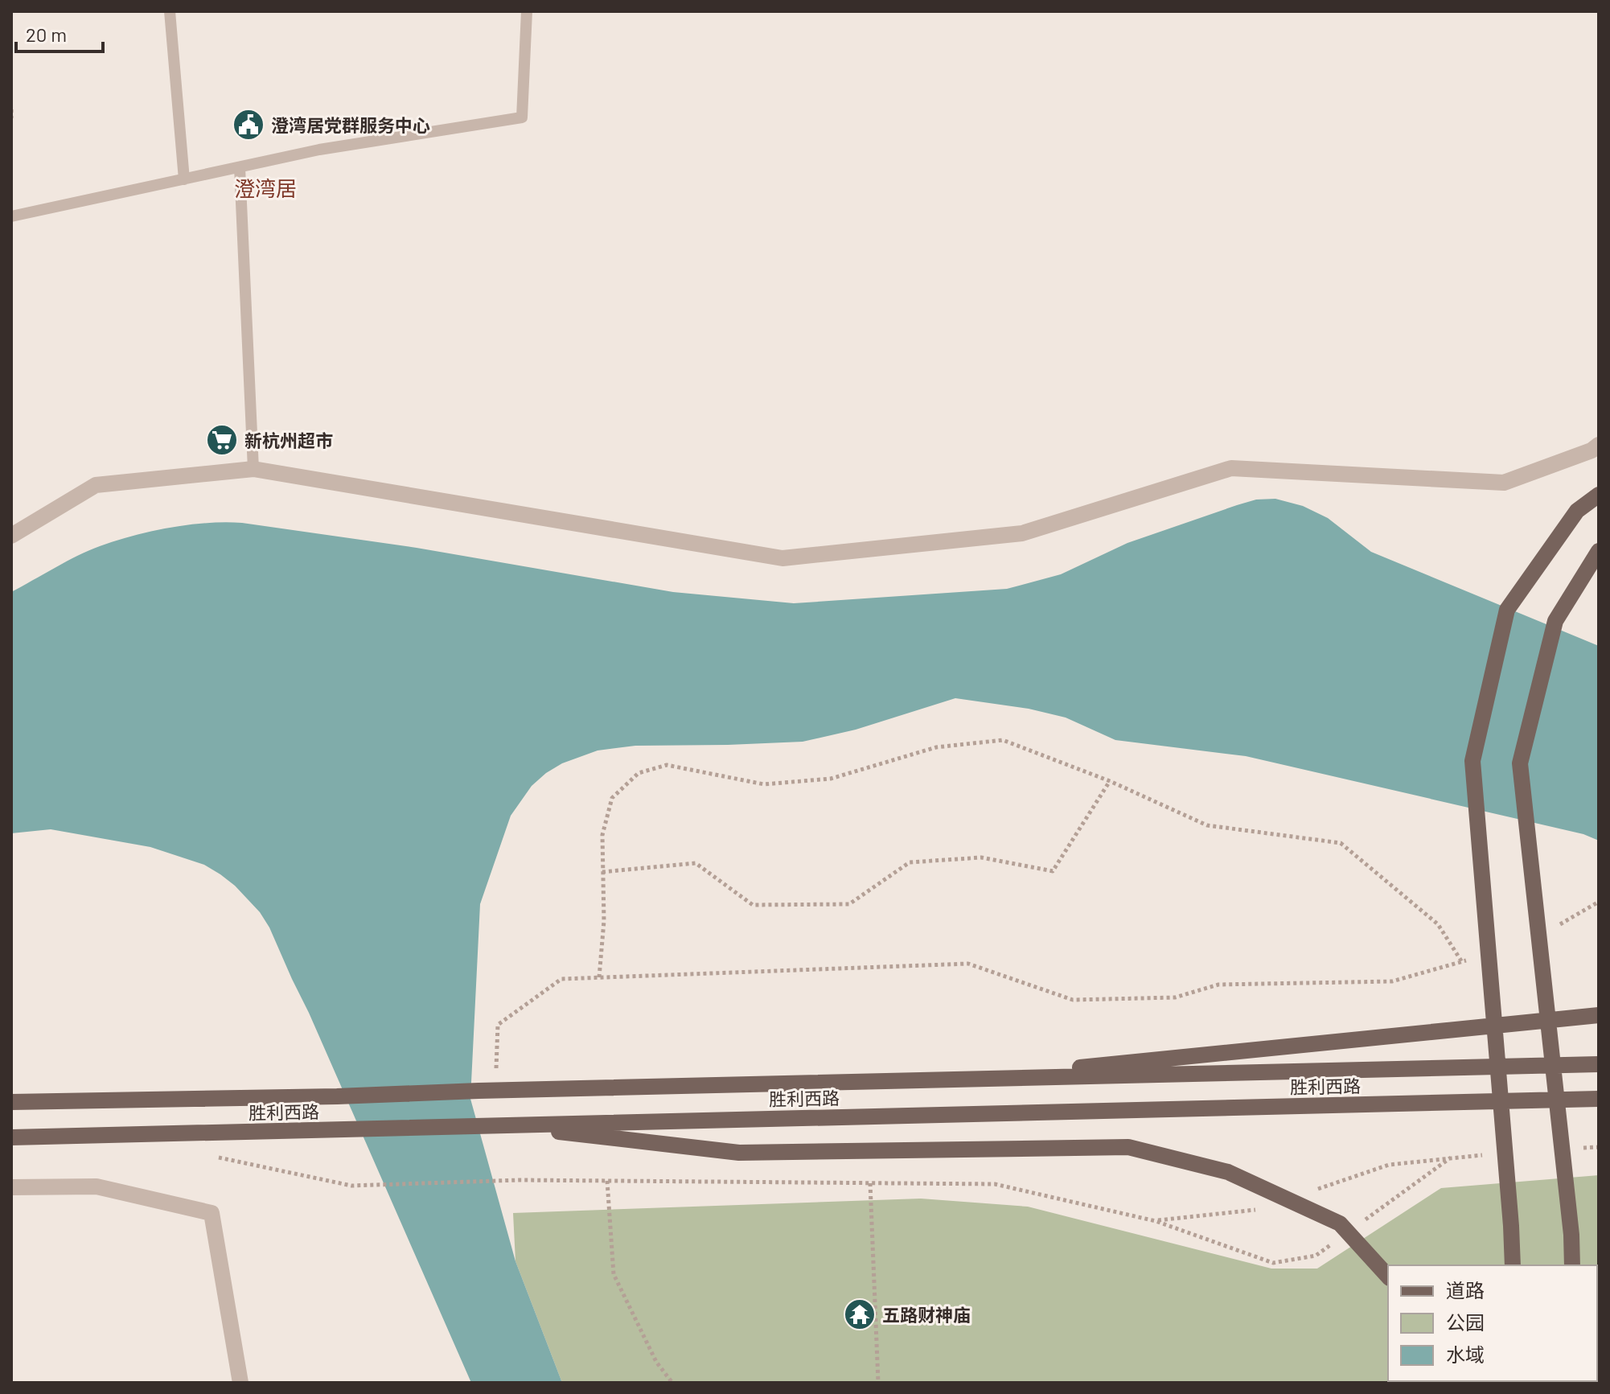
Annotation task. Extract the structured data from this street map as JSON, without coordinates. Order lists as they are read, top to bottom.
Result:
{
  "streets": {
    "main road": ["胜利西路"]
  },
  "districts": ["澄湾居"],
  "places": {
    "public building": ["澄湾居党群服务中心"],
    "supermarket": ["新杭州超市"],
    "temple": ["五路财神庙"]
  },
  "legend": ["道路", "公园", "水域"],
  "scale_bar": "20 m"
}
